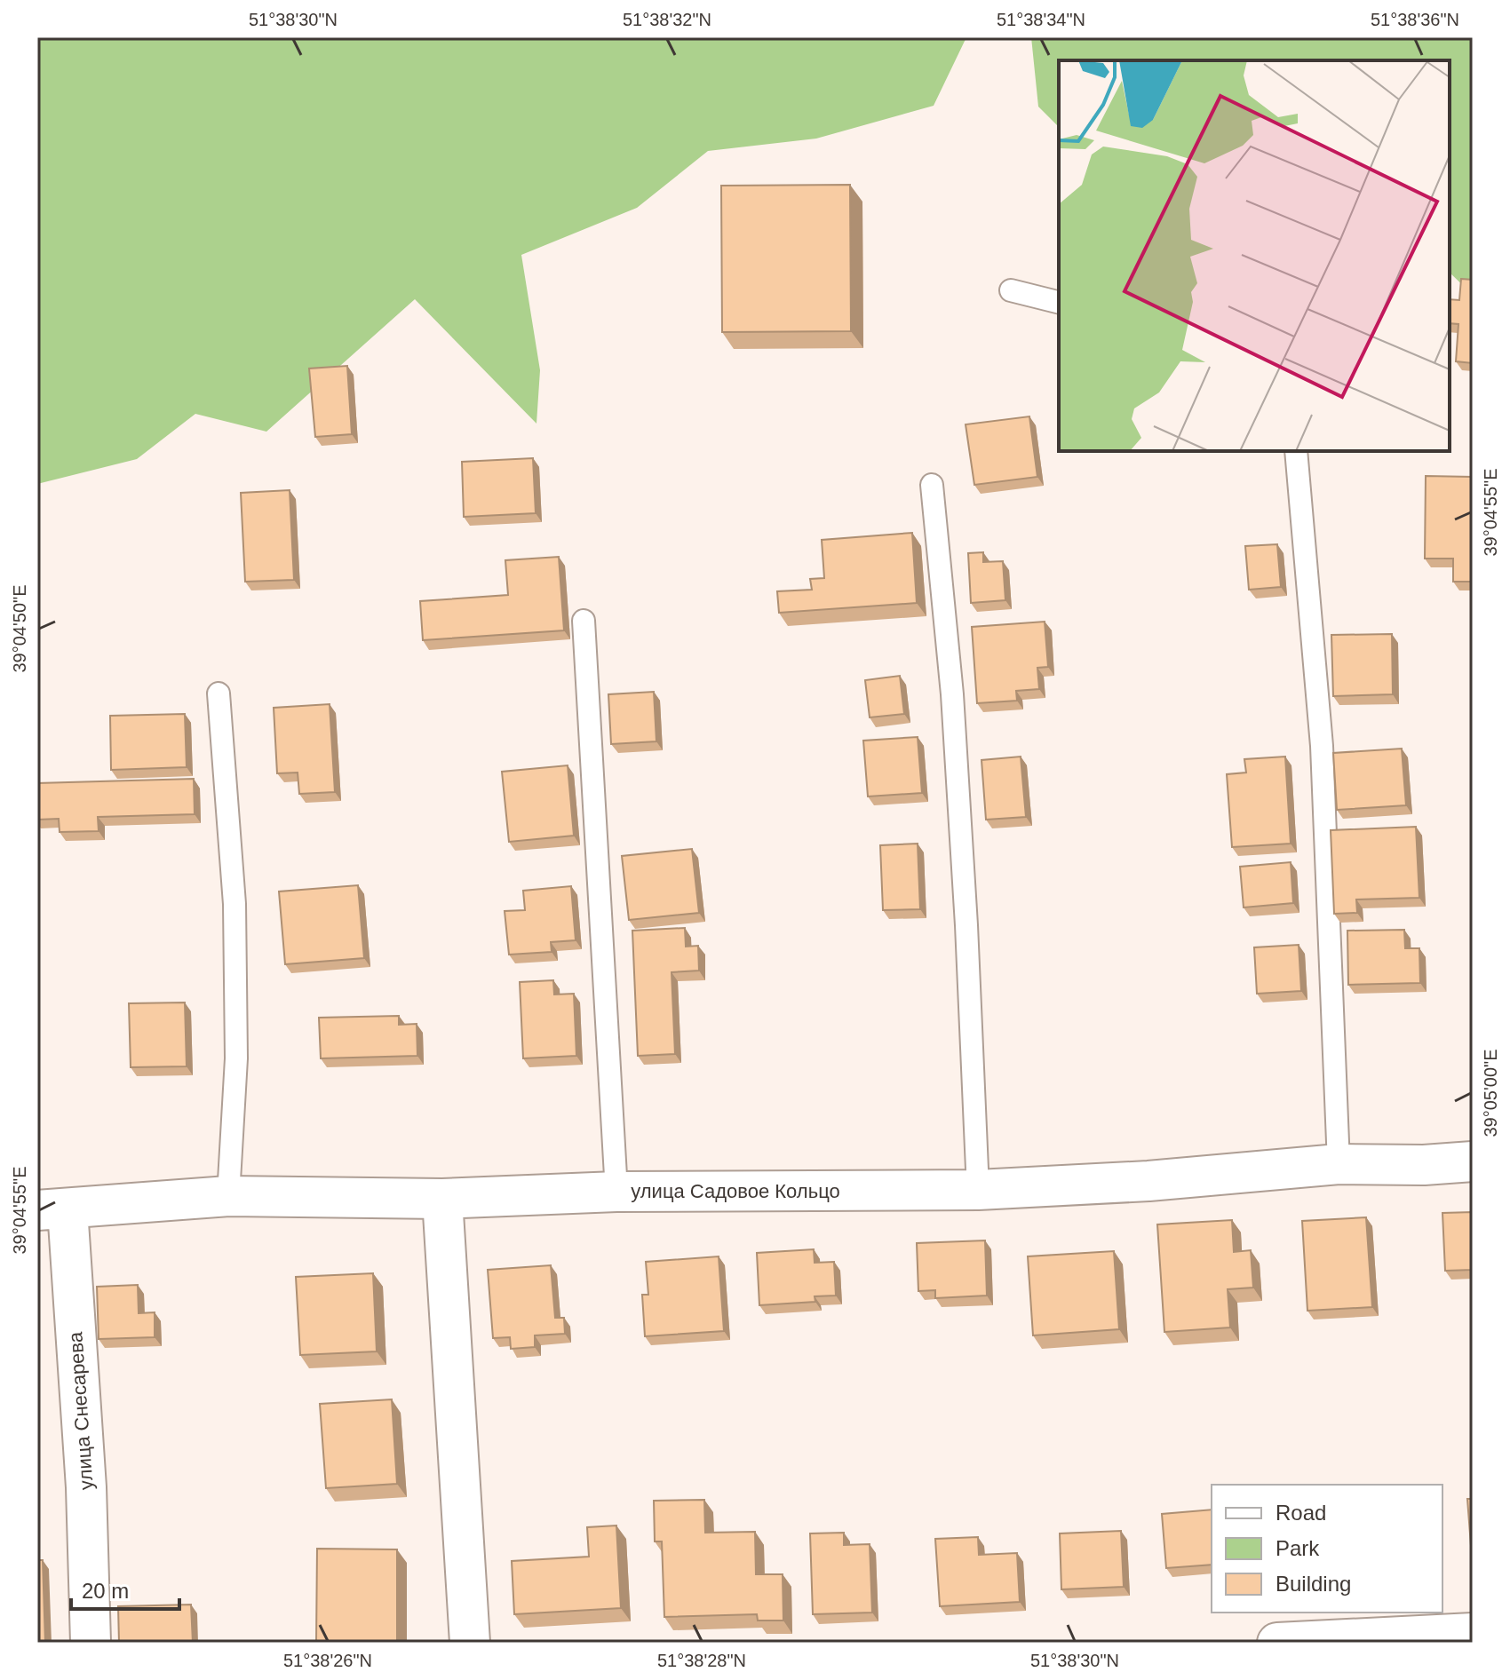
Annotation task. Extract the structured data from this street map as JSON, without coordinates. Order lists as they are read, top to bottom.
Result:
{
  "streets": {
    "street": ["улица Садовое Кольцо", "улица Снесарева"]
  },
  "crossings": [
    ["улица Садовое Кольцо", "улица Снесарева"]
  ],
  "legend": ["Road", "Park", "Building"],
  "scale_bar": "20 m",
  "coordinates": [
    "51°38'30\"N",
    "51°38'32\"N",
    "51°38'34\"N",
    "51°38'36\"N",
    "39°04'55\"E",
    "39°04'50\"E",
    "39°05'00\"E",
    "51°38'26\"N",
    "51°38'28\"N"
  ]
}
